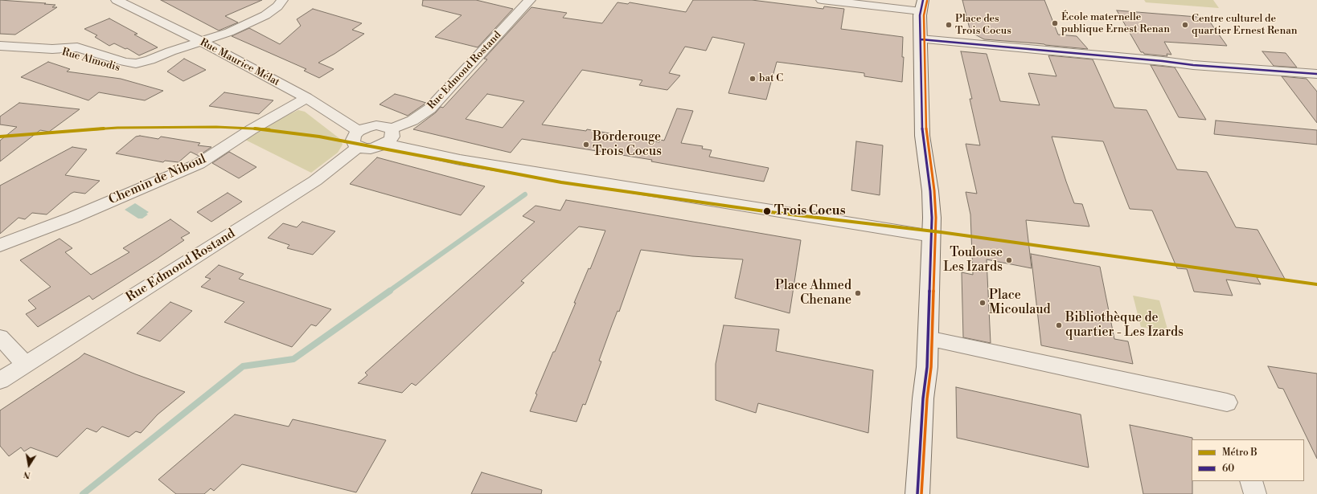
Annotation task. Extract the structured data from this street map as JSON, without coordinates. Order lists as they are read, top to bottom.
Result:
{
  "streets": {
    "street": [
      "Rue Almodis",
      "Rue Maurice Mélat",
      "Rue Edmond Rostand",
      "Chemin de Niboul"
    ]
  },
  "crossings": [
    ["Rue Almodis", "Rue Maurice Mélat"],
    ["Rue Maurice Mélat", "Rue Edmond Rostand"],
    ["Rue Maurice Mélat", "Chemin de Niboul"]
  ],
  "places": [
    "École maternelle publique Ernest Renan",
    "Place des Trois Cocus",
    "Centre culturel de quartier Ernest Renan",
    "bat C",
    "Borderouge Trois Cocus",
    "Trois Cocus",
    "Toulouse Les Izards",
    "Place Ahmed Chenane",
    "Place Micoulaud",
    "Bibliothèque de quartier - Les Izards"
  ],
  "lines": ["transit line 60", "metro line B"],
  "legend": ["Métro B", "60"],
  "north": "bottom"
}
